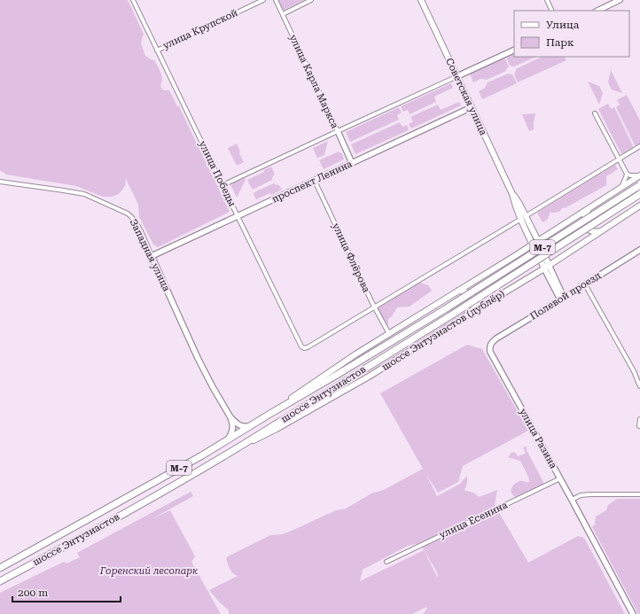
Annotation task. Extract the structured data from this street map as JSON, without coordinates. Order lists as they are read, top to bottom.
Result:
{
  "streets": {
    "highway": ["М-7", "шоссе Энтузиастов"],
    "main road": ["Советская улица", "шоссе Энтузиастов (дублёр)"],
    "street": [
      "улица Крупской",
      "улица Карла Маркса",
      "улица Победы",
      "проспект Ленина",
      "Западная улица",
      "улица Флёрова",
      "Полевой проезд",
      "улица Разина",
      "улица Есенина"
    ]
  },
  "crossings": [
    ["улица Крупской", "улица Победы"],
    ["улица Карла Маркса", "проспект Ленина"],
    ["Советская улица", "проспект Ленина"],
    ["Советская улица", "Полевой проезд"],
    ["Советская улица", "шоссе Энтузиастов (дублёр)"],
    ["улица Победы", "проспект Ленина"],
    ["улица Победы", "улица Флёрова"],
    ["проспект Ленина", "Западная улица"],
    ["проспект Ленина", "улица Флёрова"],
    ["Западная улица", "шоссе Энтузиастов"],
    ["Полевой проезд", "улица Разина"],
    ["шоссе Энтузиастов (дублёр)", "шоссе Энтузиастов"],
    ["улица Разина", "улица Есенина"]
  ],
  "parks": ["Горенский лесопарк"],
  "legend": ["Улица", "Парк"],
  "scale_bar": "200 m"
}
